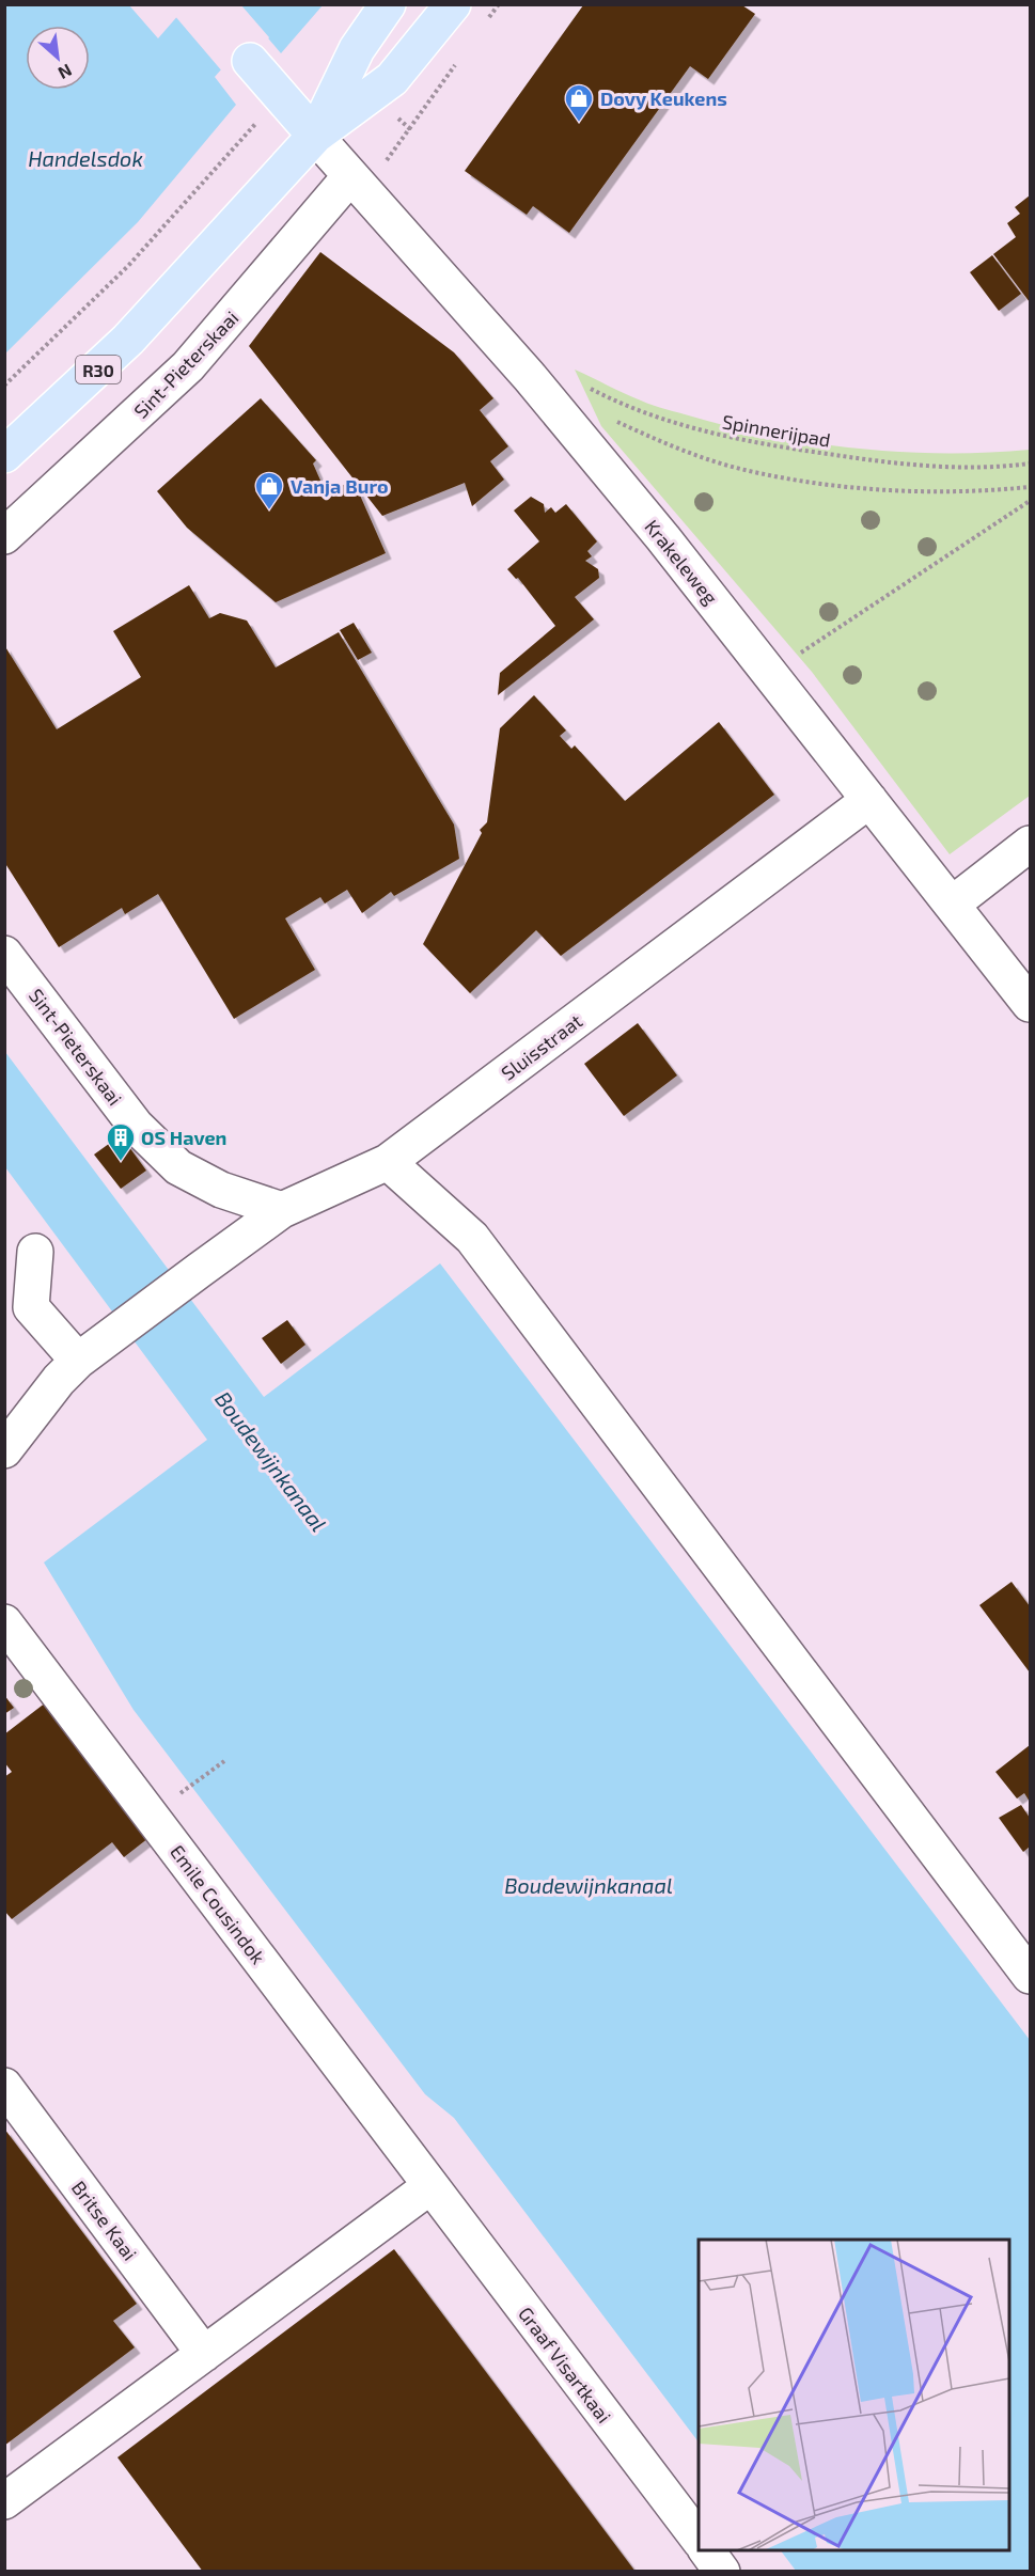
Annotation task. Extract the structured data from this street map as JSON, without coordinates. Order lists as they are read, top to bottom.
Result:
{
  "streets": {
    "main road": ["R30"],
    "street": [
      "Sint-Pieterskaai",
      "Krakeleweg",
      "Sluisstraat",
      "Emile Cousindok",
      "Britse Kaai",
      "Graaf Visartkaai"
    ],
    "path": ["Spinnerijpad"]
  },
  "crossings": [
    ["Sint-Pieterskaai", "Krakeleweg"],
    ["Sint-Pieterskaai", "Sluisstraat"],
    ["R30", "Krakeleweg"],
    ["Krakeleweg", "Sluisstraat"],
    ["Emile Cousindok", "Graaf Visartkaai"]
  ],
  "water": ["Handelsdok", "Boudewijnkanaal"],
  "places": {
    "shop": ["Dovy Keukens", "Vanja Buro"],
    "building": ["OS Haven"]
  },
  "north": "bottom right"
}
